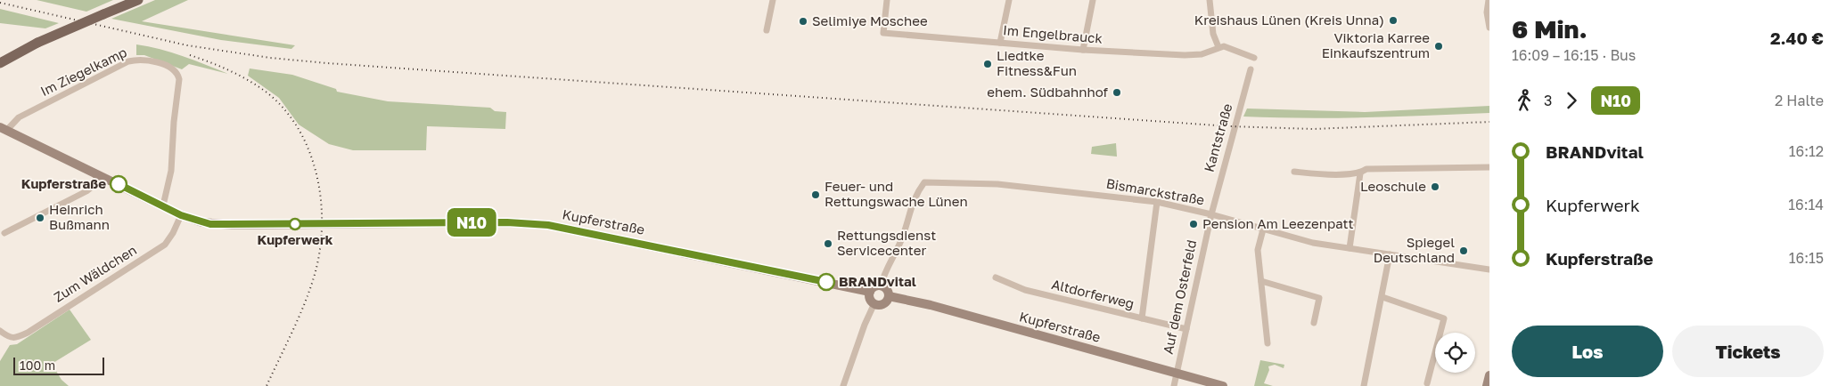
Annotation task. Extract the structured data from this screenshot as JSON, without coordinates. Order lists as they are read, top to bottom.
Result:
{
  "streets": {
    "street": [
      "Im Engelbrauck",
      "Im Ziegelkamp",
      "Kantstraße",
      "Bismarckstraße",
      "Kupferstraße",
      "Zum Wäldchen",
      "Altdorferweg",
      "Auf dem Osterfeld"
    ]
  },
  "crossings": [
    ["Im Ziegelkamp", "Kupferstraße"],
    ["Kantstraße", "Bismarckstraße"],
    ["Kantstraße", "Auf dem Osterfeld"],
    ["Bismarckstraße", "Kupferstraße"],
    ["Bismarckstraße", "Auf dem Osterfeld"],
    ["Kupferstraße", "Zum Wäldchen"],
    ["Kupferstraße", "Auf dem Osterfeld"],
    ["Altdorferweg", "Auf dem Osterfeld"]
  ],
  "places": [
    "Kreishaus Lünen (Kreis Unna)",
    "Selimiye Moschee",
    "Viktoria Karree Einkaufszentrum",
    "Liedtke Fitness&Fun",
    "ehem. Südbahnhof",
    "Kupferstraße",
    "Leoschule",
    "Feuer- und Rettungswache Lünen",
    "Heinrich Bußmann",
    "Kupferwerk",
    "Pension Am Leezenpatt",
    "Rettungsdienst Servicecenter",
    "Spiegel Deutschland",
    "BRANDvital"
  ],
  "lines": ["bus line N10"],
  "scale_bar": "100 m",
  "page": {
    "on_map": "N10",
    "heading": ["6 Min.", "16:09 – 16:15 · Bus", "2.40 €"],
    "legs": ["3", "N10", "2 Halte"],
    "list": [
      {
        "name": "BRANDvital",
        "value": "16:12"
      },
      {
        "name": "Kupferwerk",
        "value": "16:14"
      },
      {
        "name": "Kupferstraße",
        "value": "16:15"
      }
    ],
    "buttons": ["Los", "Tickets"],
    "scale": "100 m"
  }
}
